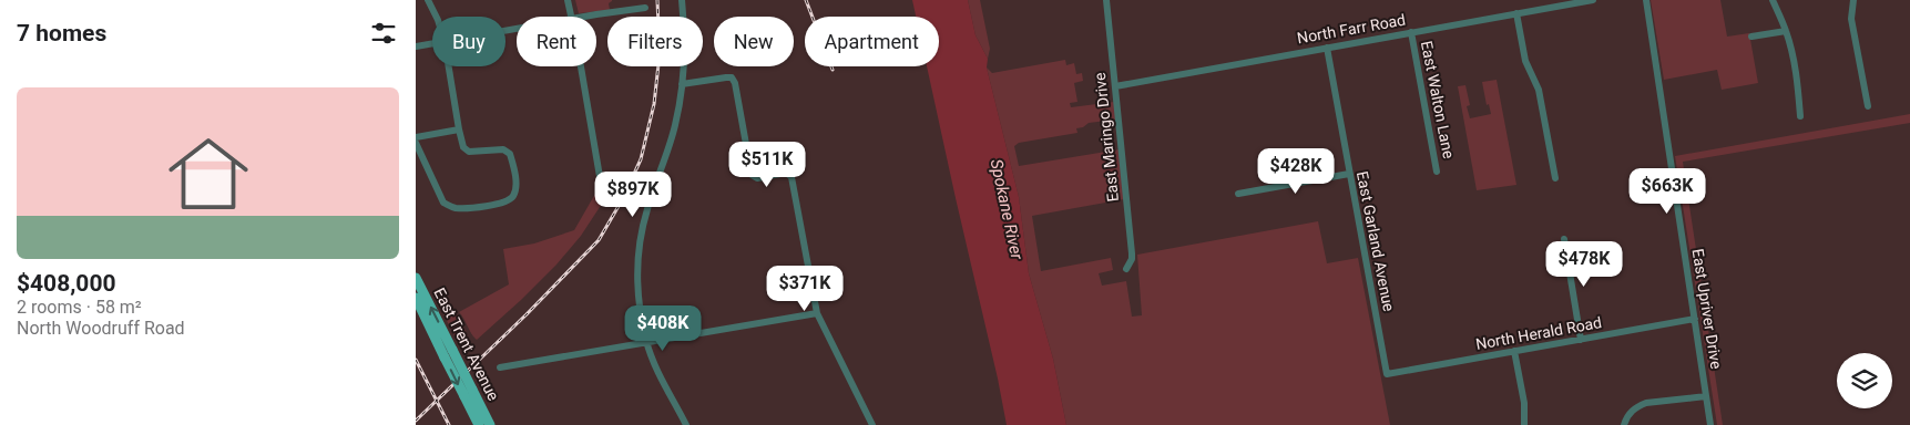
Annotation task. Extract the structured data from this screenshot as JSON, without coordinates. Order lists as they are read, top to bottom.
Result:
{
  "streets": {
    "main road": ["East Trent Avenue"],
    "street": [
      "North Farr Road",
      "East Walton Lane",
      "East Maringo Drive",
      "East Garland Avenue",
      "East Upriver Drive",
      "North Herald Road"
    ]
  },
  "crossings": [
    ["North Farr Road", "East Walton Lane"],
    ["North Farr Road", "East Maringo Drive"],
    ["North Farr Road", "East Garland Avenue"],
    ["East Garland Avenue", "North Herald Road"],
    ["East Upriver Drive", "North Herald Road"]
  ],
  "water": ["Spokane River"],
  "page": {
    "heading": "7 homes",
    "chip": [
      "Buy",
      "Rent",
      "Filters",
      "New",
      "Apartment"
    ],
    "list": [
      {
        "name": "$408,000",
        "note": "2 rooms · 58 m² · North Woodruff Road"
      }
    ],
    "price": [
      "$511K",
      "$428K",
      "$663K",
      "$897K",
      "$478K",
      "$371K",
      "$408K"
    ]
  }
}
